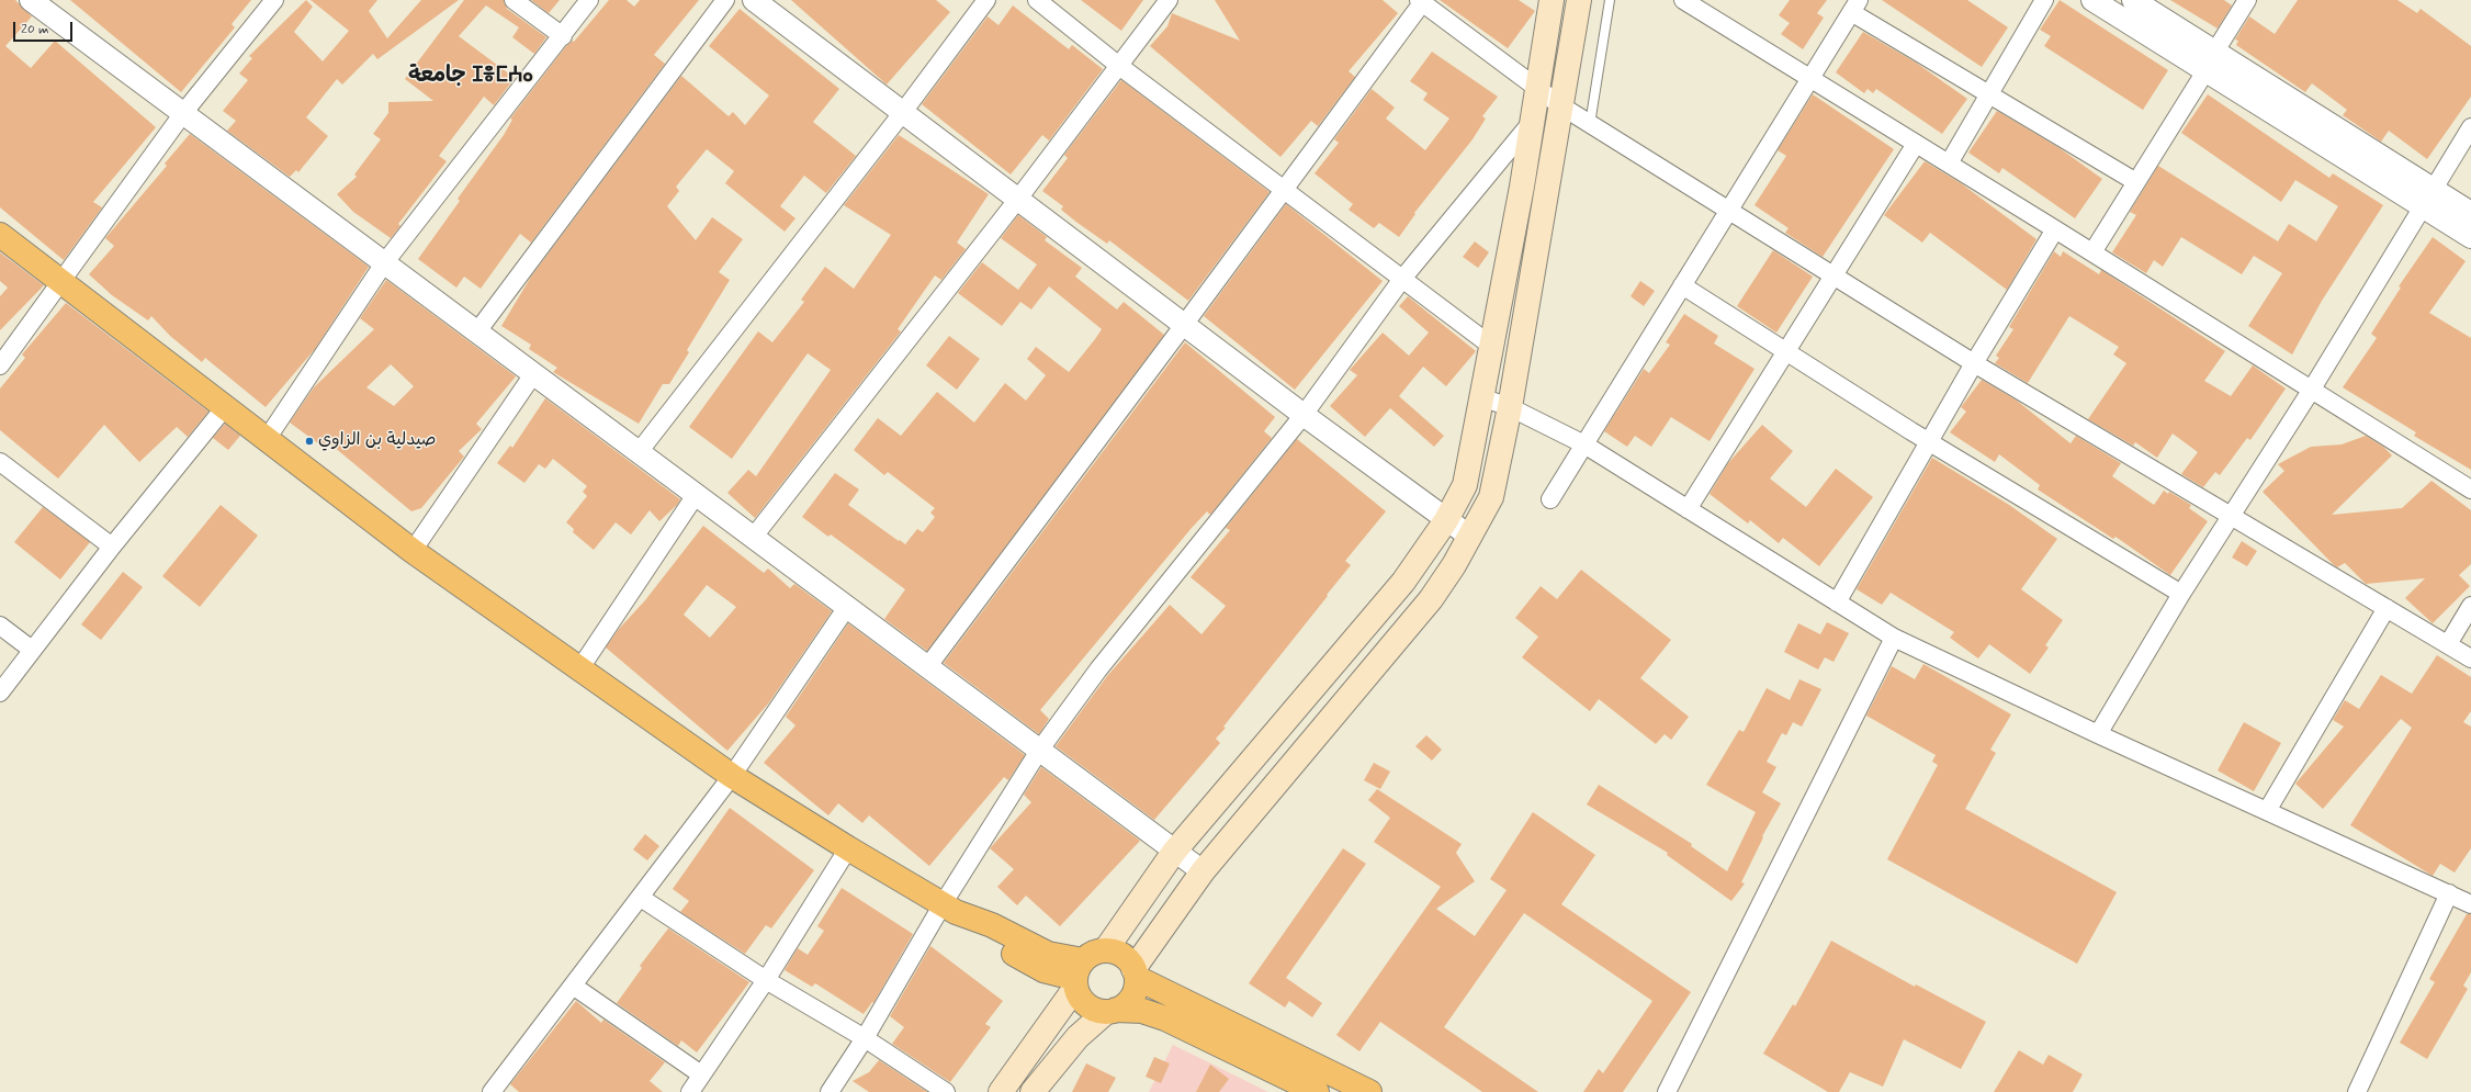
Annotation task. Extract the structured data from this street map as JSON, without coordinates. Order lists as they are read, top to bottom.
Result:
{
  "districts": ["جامعة ⵊⴻⵎⵄⴰ"],
  "places": ["صيدلية بن الزاوي"],
  "scale_bar": "20 m"
}
